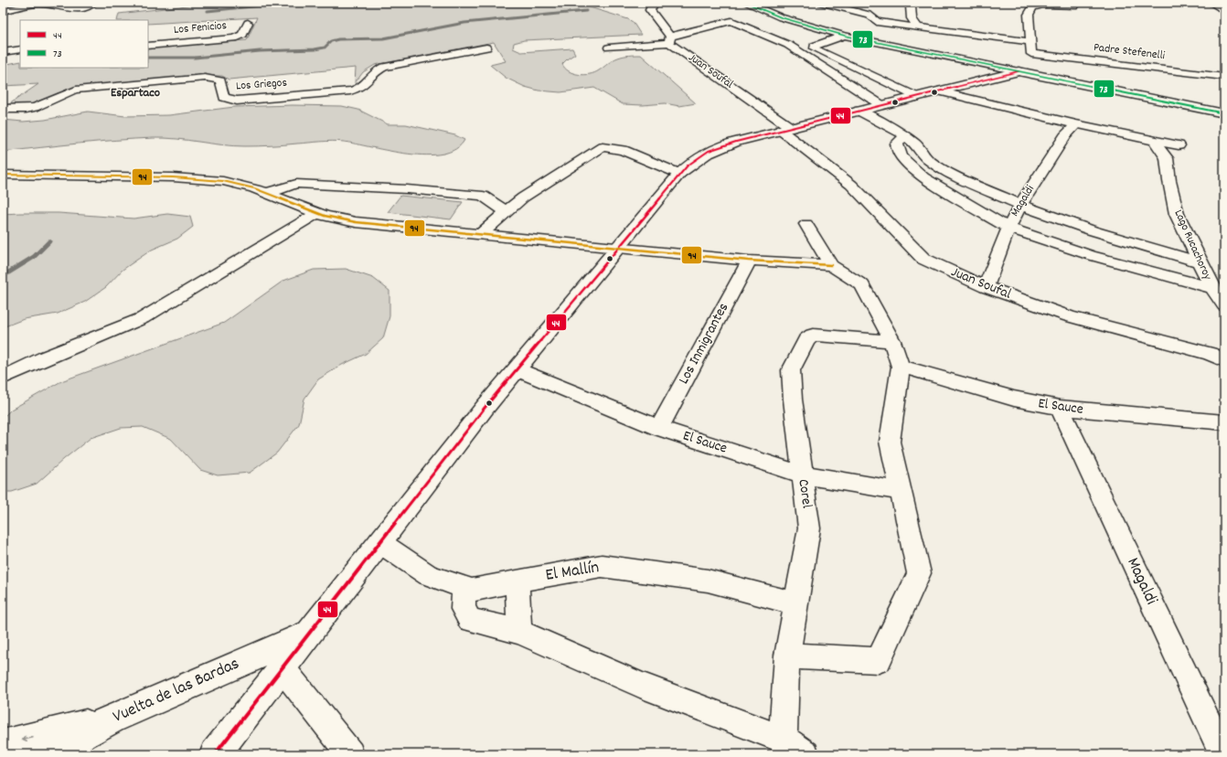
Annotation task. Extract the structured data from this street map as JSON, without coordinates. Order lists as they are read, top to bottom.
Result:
{
  "streets": {
    "main road": ["Vuelta de las Bardas"],
    "street": [
      "Los Fenicios",
      "Padre Stefenelli",
      "Juan Soufal",
      "Los Griegos",
      "Magaldi",
      "Lago Rucachoroy",
      "Los Inmigrantes",
      "El Sauce",
      "Corel",
      "El Mallín"
    ]
  },
  "crossings": [
    ["Juan Soufal", "Magaldi"],
    ["Magaldi", "El Sauce"],
    ["Los Inmigrantes", "El Sauce"],
    ["El Sauce", "Corel"],
    ["Corel", "El Mallín"]
  ],
  "districts": ["Espartaco"],
  "lines": ["transit line 73", "transit line 44", "transit line 94"],
  "legend": ["44", "73"]
}
